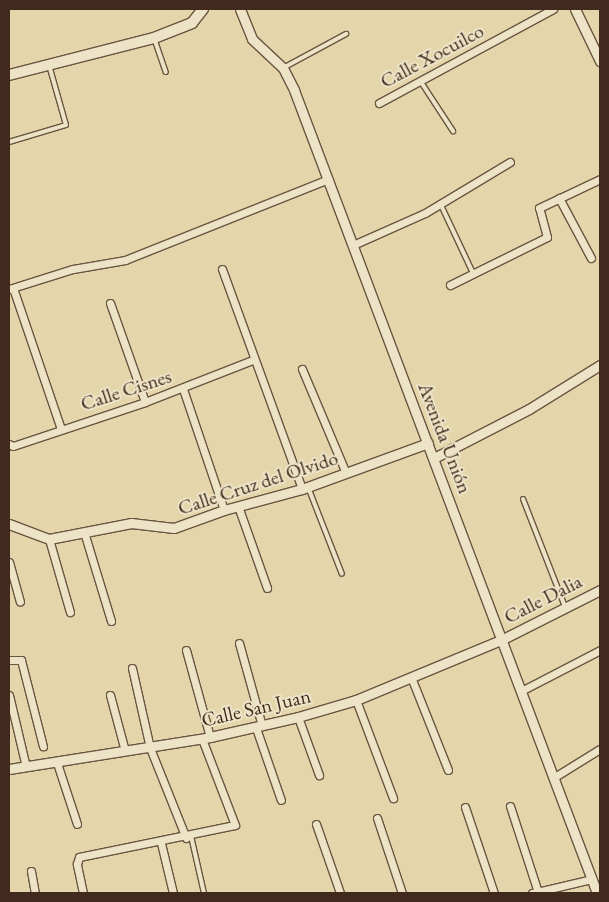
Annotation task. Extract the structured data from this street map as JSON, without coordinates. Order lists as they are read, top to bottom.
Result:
{
  "streets": {
    "street": [
      "Calle Xocuilco",
      "Calle Cisnes",
      "Avenida Unión",
      "Calle Cruz del Olvido",
      "Calle Dalia",
      "Calle San Juan"
    ]
  },
  "crossings": [
    ["Avenida Unión", "Calle Cruz del Olvido"],
    ["Avenida Unión", "Calle Dalia"],
    ["Avenida Unión", "Calle San Juan"],
    ["Calle Dalia", "Calle San Juan"]
  ]
}
